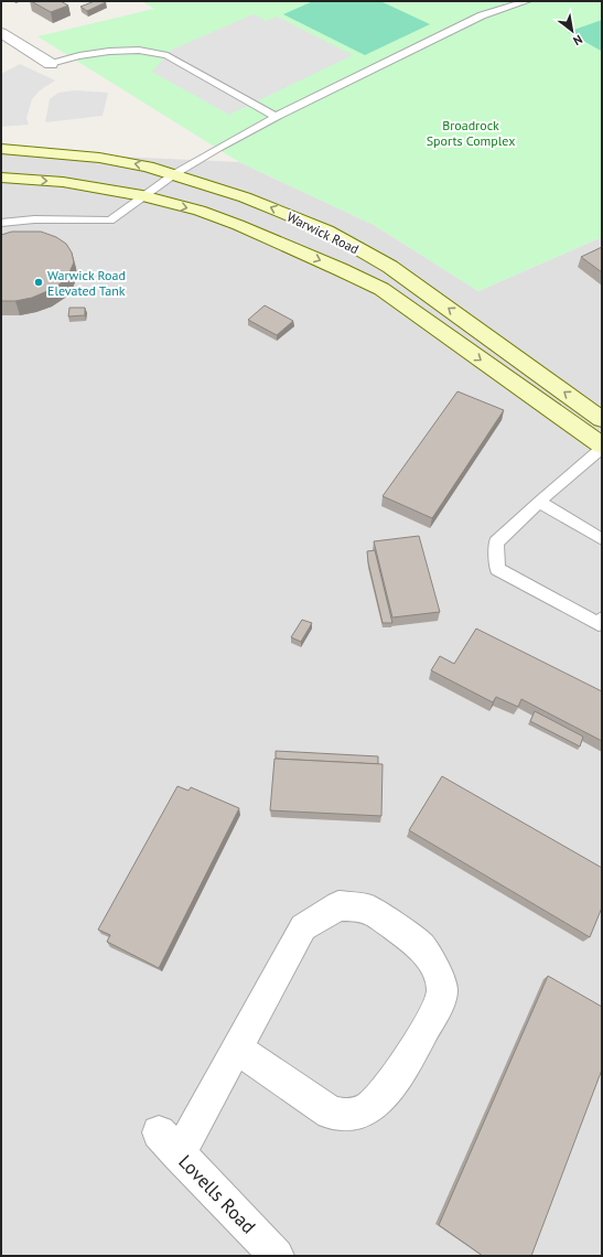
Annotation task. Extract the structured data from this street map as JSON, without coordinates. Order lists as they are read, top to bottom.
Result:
{
  "streets": {
    "main road": ["Warwick Road"],
    "street": ["Lovells Road"]
  },
  "parks": ["Broadrock Sports Complex"],
  "places": ["Warwick Road Elevated Tank"],
  "north": "bottom right"
}
